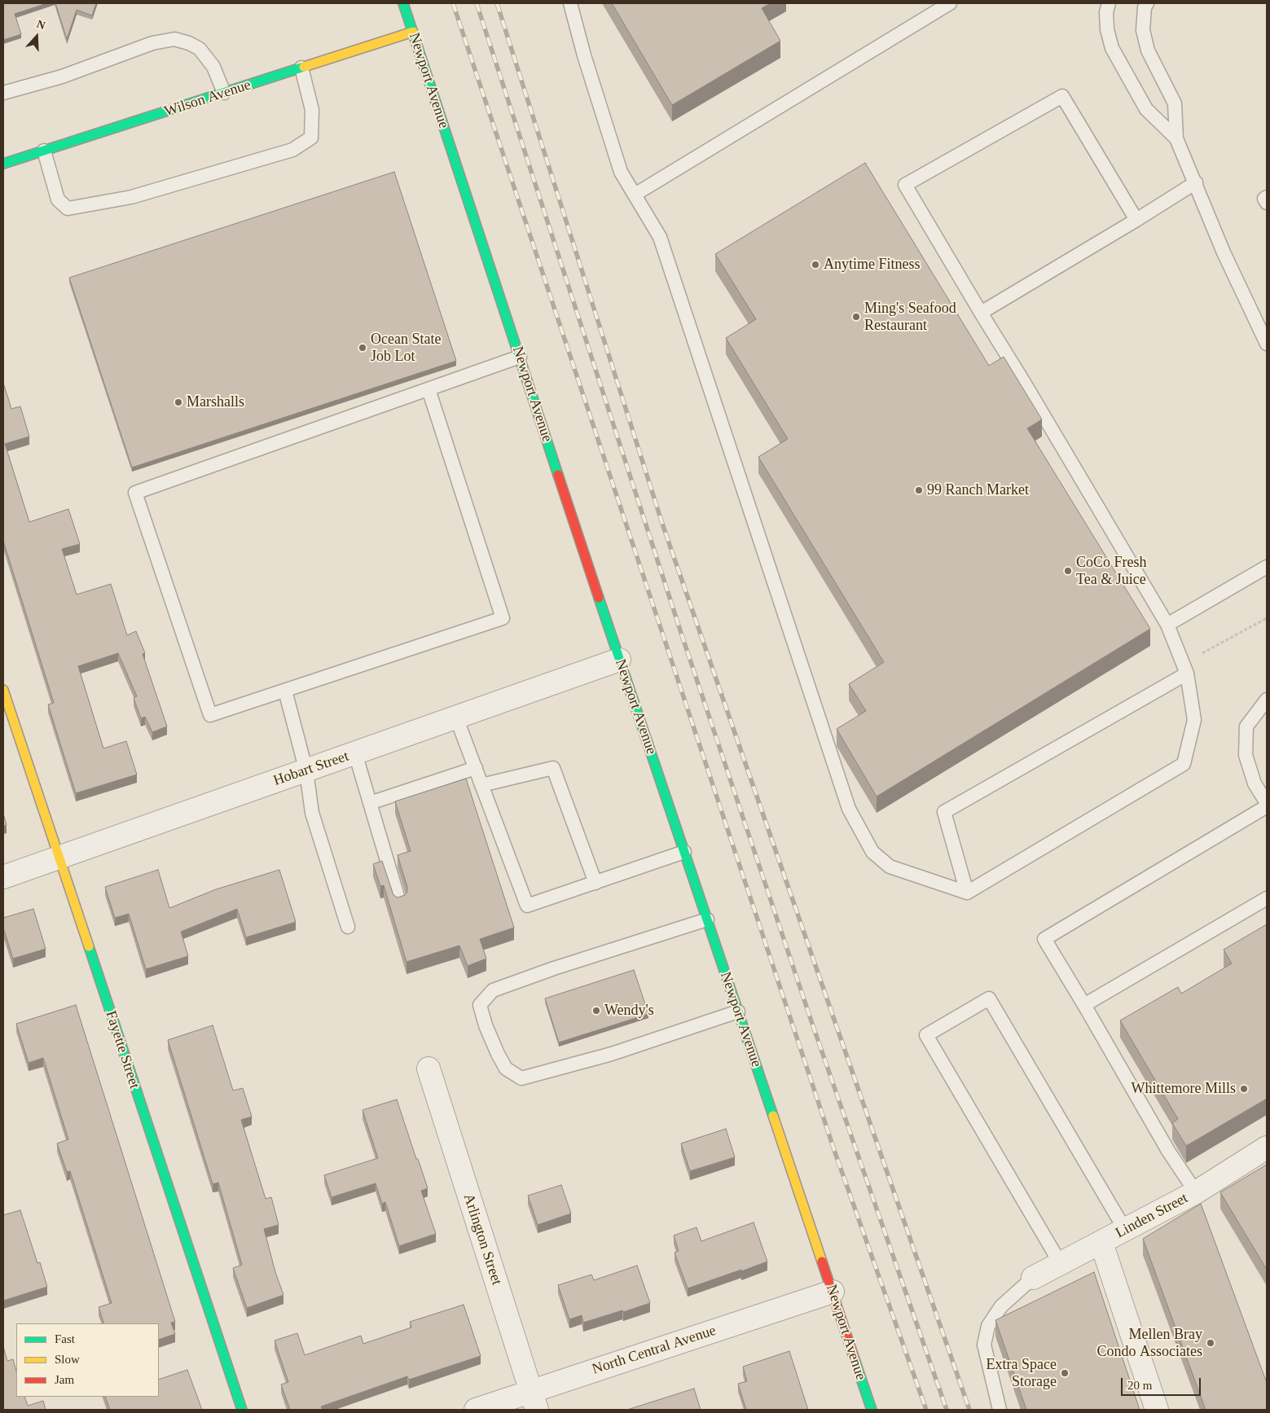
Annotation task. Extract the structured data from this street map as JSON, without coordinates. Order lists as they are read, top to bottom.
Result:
{
  "streets": {
    "main road": ["Newport Avenue", "Wilson Avenue", "Fayette Street"],
    "street": [
      "Hobart Street",
      "Linden Street",
      "Arlington Street",
      "North Central Avenue"
    ]
  },
  "crossings": [
    ["Newport Avenue", "Wilson Avenue"],
    ["Newport Avenue", "Hobart Street"],
    ["Newport Avenue", "North Central Avenue"],
    ["Hobart Street", "Fayette Street"],
    ["Arlington Street", "North Central Avenue"]
  ],
  "places": [
    "Anytime Fitness",
    "Ming's Seafood Restaurant",
    "Ocean State Job Lot",
    "Marshalls",
    "99 Ranch Market",
    "CoCo Fresh Tea & Juice",
    "Wendy's",
    "Whittemore Mills",
    "Mellen Bray Condo Associates",
    "Extra Space Storage"
  ],
  "legend": ["Fast", "Slow", "Jam"],
  "scale_bar": "20 m",
  "north": "top"
}
